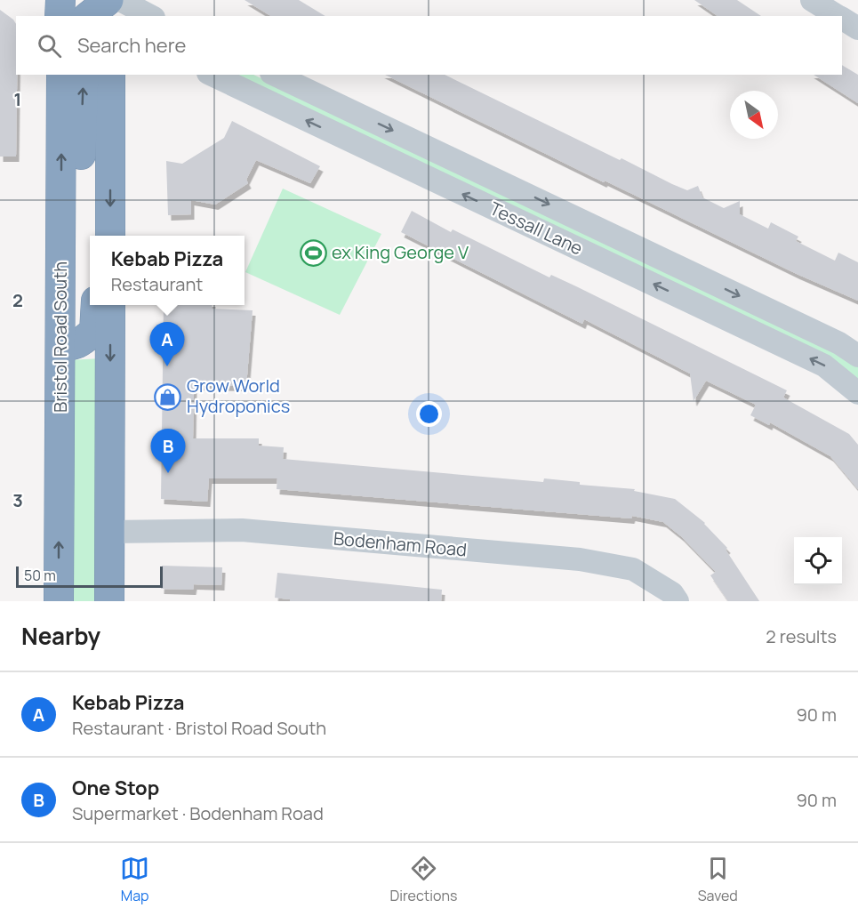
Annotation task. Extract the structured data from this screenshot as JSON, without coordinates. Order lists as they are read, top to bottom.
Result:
{
  "streets": {
    "highway": ["Bristol Road South"],
    "street": ["Tessall Lane", "Bodenham Road"]
  },
  "places": {
    "sports": ["ex King George V"],
    "shop": ["Grow World Hydroponics"]
  },
  "scale_bar": "50 m",
  "north": "bottom right",
  "page": {
    "search": "Search here",
    "popup": ["Kebab Pizza", "Restaurant"],
    "pins": ["A", "B"],
    "scale": "50 m",
    "heading": ["Nearby", "2 results"],
    "list": [
      {
        "mark": "A",
        "name": "Kebab Pizza",
        "note": "Restaurant · Bristol Road South",
        "value": "90 m"
      },
      {
        "mark": "B",
        "name": "One Stop",
        "note": "Supermarket · Bodenham Road",
        "value": "90 m"
      }
    ],
    "nav": ["Map", "Directions", "Saved"]
  },
  "grid": {
    "rows": ["1", "2", "3"]
  }
}
